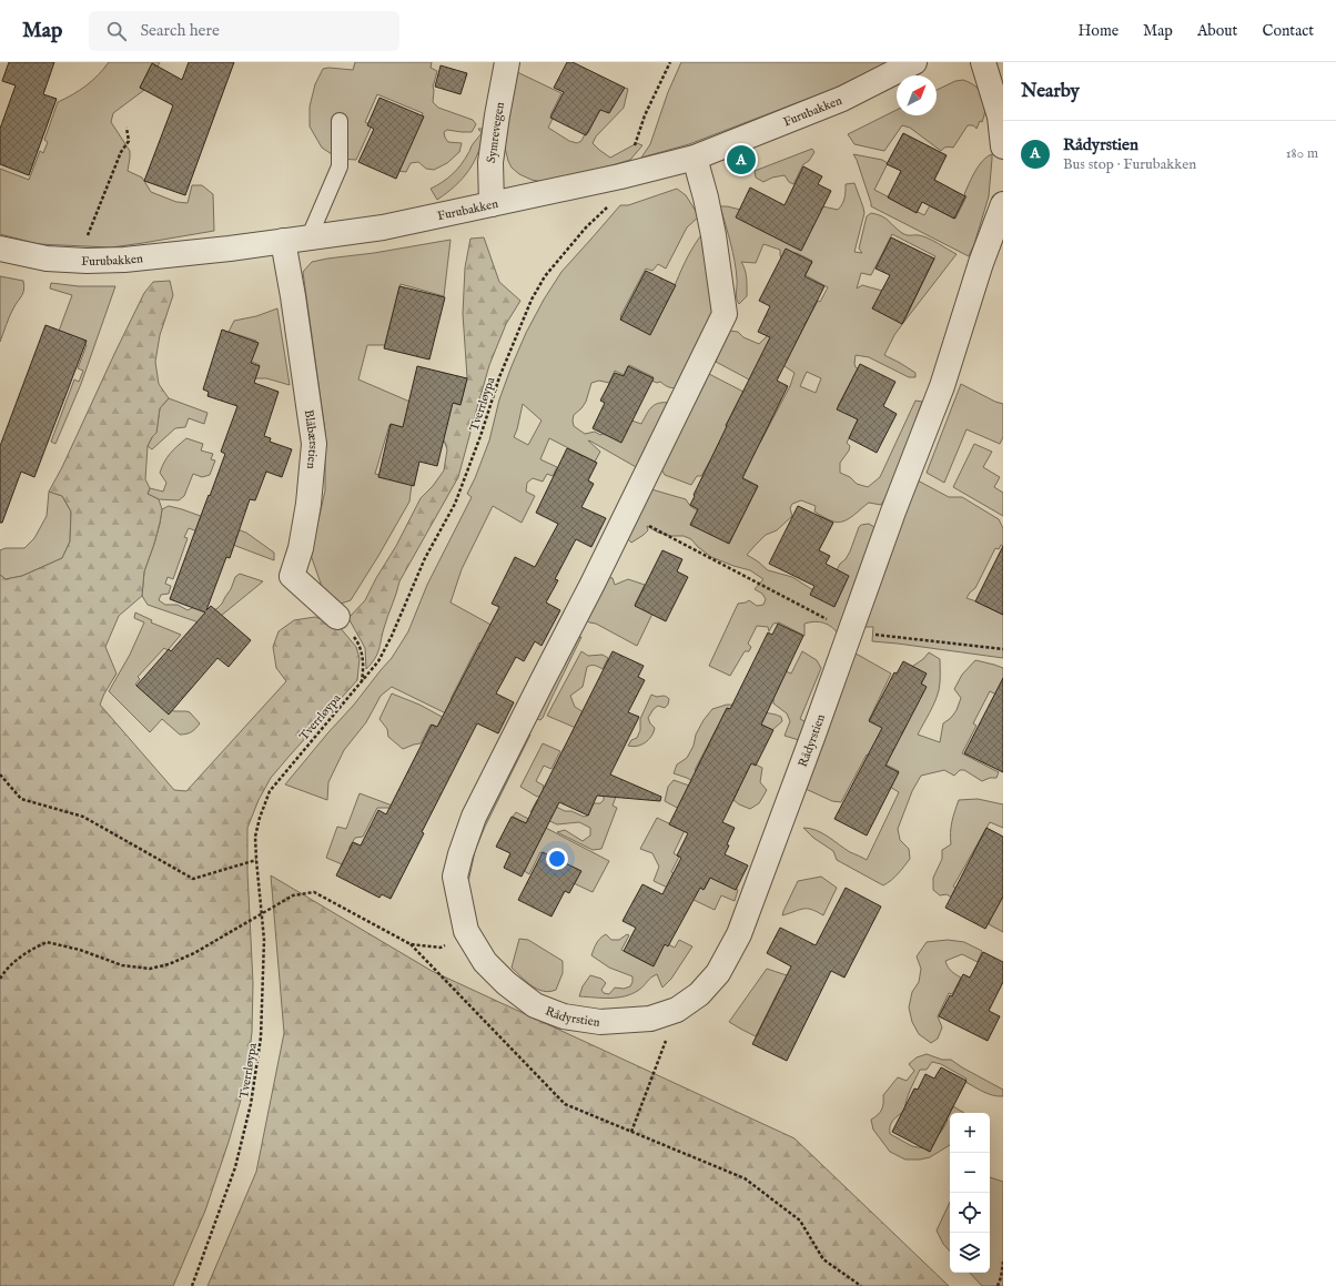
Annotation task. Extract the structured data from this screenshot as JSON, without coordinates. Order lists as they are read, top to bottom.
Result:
{
  "streets": {
    "street": [
      "Furubakken",
      "Symrevegen",
      "Blåbærstien",
      "Rådyrstien"
    ],
    "path": ["Tverrløypa"]
  },
  "crossings": [
    ["Furubakken", "Symrevegen"],
    ["Furubakken", "Tverrløypa"],
    ["Furubakken", "Blåbærstien"],
    ["Furubakken", "Rådyrstien"]
  ],
  "north": "top right",
  "page": {
    "header": "Map",
    "search": "Search here",
    "nav": [
      "Home",
      "Map",
      "About",
      "Contact"
    ],
    "heading": "Nearby",
    "list": [
      {
        "mark": "A",
        "name": "Rådyrstien",
        "note": "Bus stop · Furubakken",
        "value": "180 m"
      }
    ],
    "pins": "A",
    "map_buttons": ["+", "−"]
  }
}
